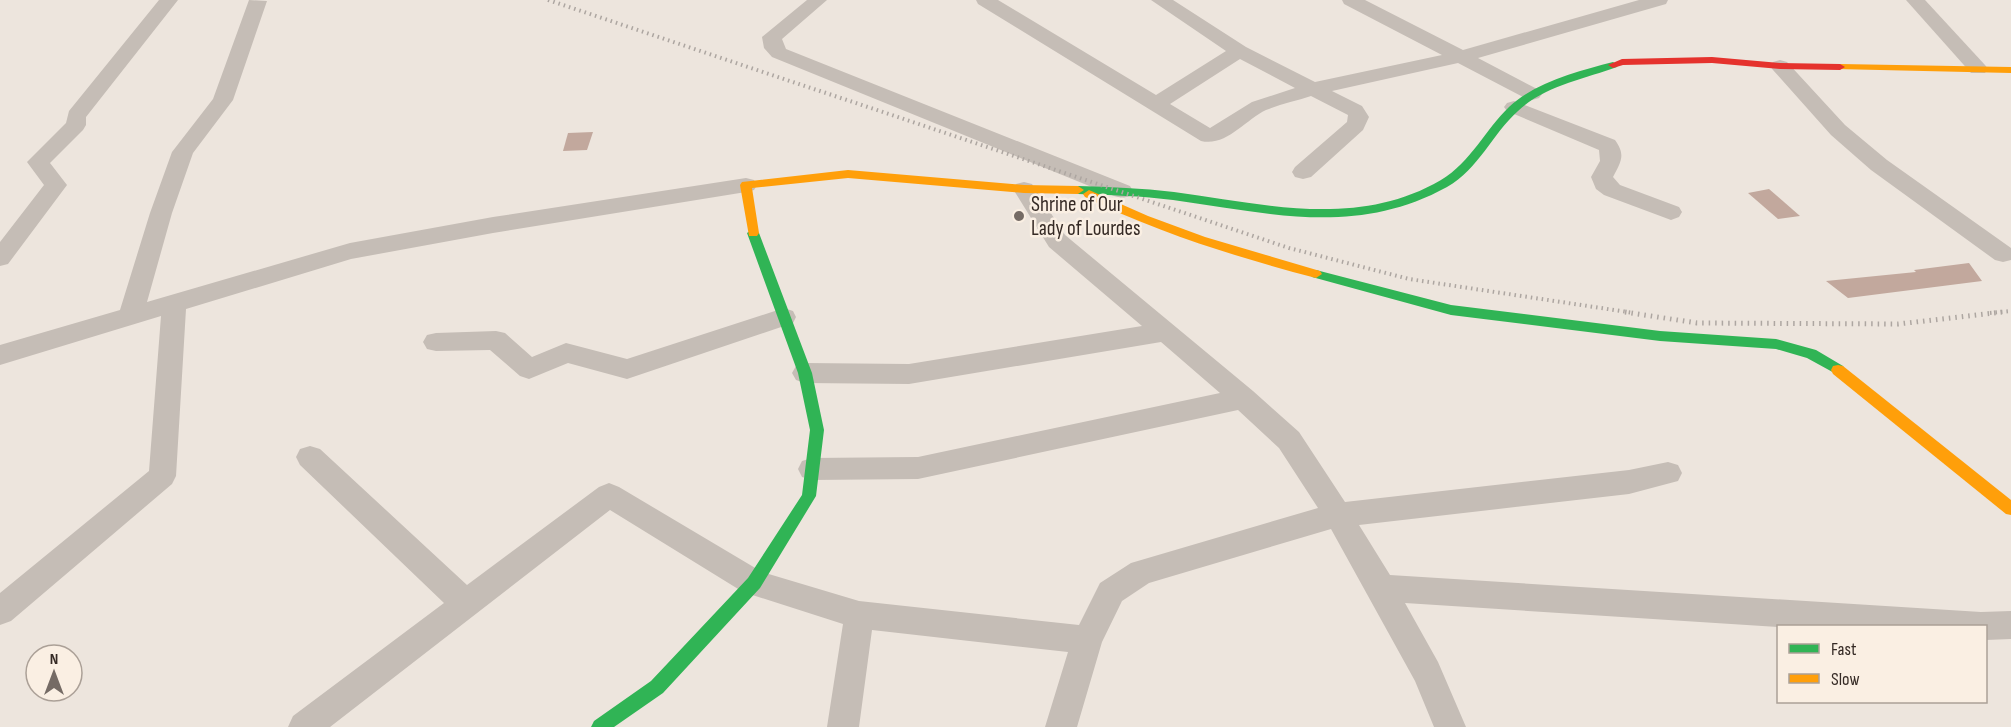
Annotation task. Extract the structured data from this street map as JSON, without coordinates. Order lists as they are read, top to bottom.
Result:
{
  "places": ["Shrine of Our Lady of Lourdes"],
  "legend": ["Fast", "Slow"],
  "north": "top"
}
